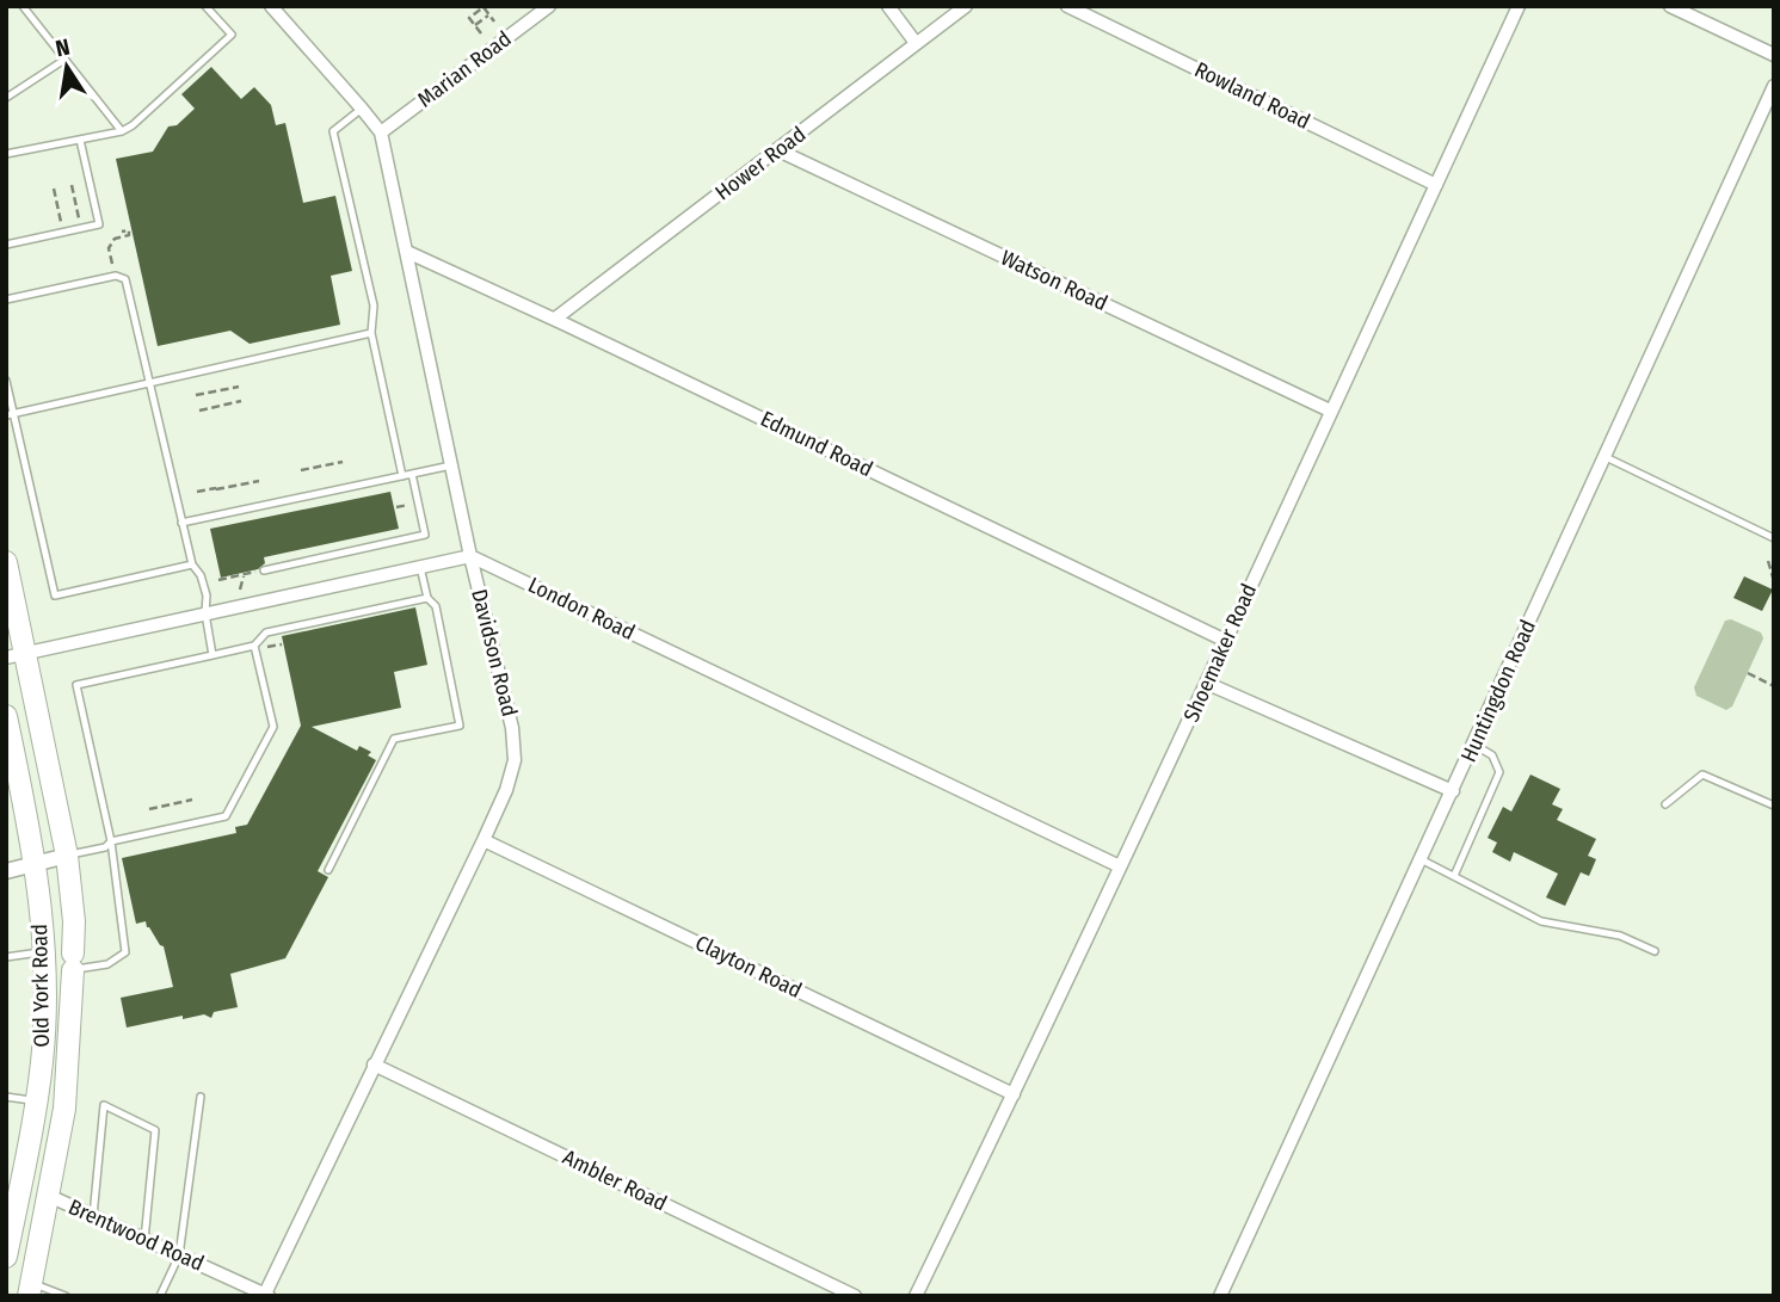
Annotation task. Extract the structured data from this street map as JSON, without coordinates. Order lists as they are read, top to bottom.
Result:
{
  "streets": {
    "highway": ["Old York Road"],
    "street": [
      "Marian Road",
      "Rowland Road",
      "Hower Road",
      "Watson Road",
      "Edmund Road",
      "London Road",
      "Davidson Road",
      "Shoemaker Road",
      "Huntingdon Road",
      "Clayton Road",
      "Ambler Road",
      "Brentwood Road"
    ]
  },
  "crossings": [
    ["Marian Road", "Davidson Road"],
    ["Rowland Road", "Shoemaker Road"],
    ["Hower Road", "Watson Road"],
    ["Hower Road", "Edmund Road"],
    ["Watson Road", "Shoemaker Road"],
    ["Edmund Road", "Davidson Road"],
    ["Edmund Road", "Shoemaker Road"],
    ["London Road", "Davidson Road"],
    ["London Road", "Shoemaker Road"],
    ["Davidson Road", "Clayton Road"],
    ["Davidson Road", "Ambler Road"],
    ["Davidson Road", "Brentwood Road"],
    ["Shoemaker Road", "Clayton Road"],
    ["Old York Road", "Brentwood Road"]
  ],
  "north": "top"
}
